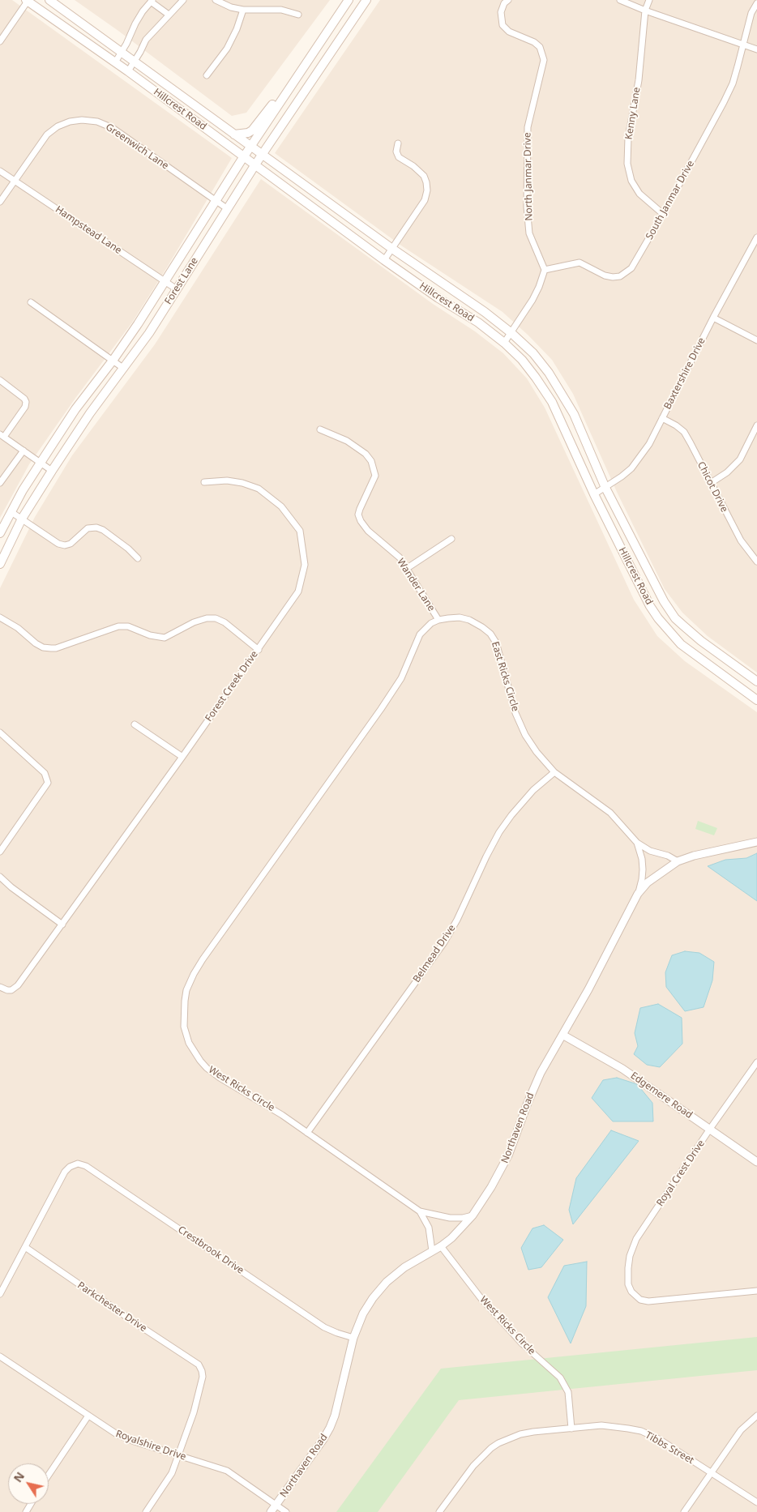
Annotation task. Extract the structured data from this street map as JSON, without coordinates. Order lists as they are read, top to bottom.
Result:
{
  "streets": {
    "main road": ["Hillcrest Road", "Forest Lane"],
    "street": [
      "Kenny Lane",
      "Greenwich Lane",
      "North Janmar Drive",
      "South Janmar Drive",
      "Hampstead Lane",
      "Baxtershire Drive",
      "Chicot Drive",
      "Wander Lane",
      "East Ricks Circle",
      "Forest Creek Drive",
      "Belmead Drive",
      "West Ricks Circle",
      "Edgemere Road",
      "Northaven Road",
      "Royal Crest Drive",
      "Crestbrook Drive",
      "Parkchester Drive",
      "Royalshire Drive",
      "Tibbs Street"
    ]
  },
  "crossings": [
    ["Hillcrest Road", "Forest Lane"],
    ["Hillcrest Road", "Baxtershire Drive"],
    ["Kenny Lane", "South Janmar Drive"],
    ["Greenwich Lane", "Hampstead Lane"],
    ["Greenwich Lane", "Forest Lane"],
    ["North Janmar Drive", "South Janmar Drive"],
    ["Hampstead Lane", "Forest Lane"],
    ["Baxtershire Drive", "Chicot Drive"],
    ["Wander Lane", "East Ricks Circle"],
    ["East Ricks Circle", "Belmead Drive"],
    ["East Ricks Circle", "West Ricks Circle"],
    ["East Ricks Circle", "Northaven Road"],
    ["Belmead Drive", "West Ricks Circle"],
    ["West Ricks Circle", "Northaven Road"],
    ["West Ricks Circle", "Tibbs Street"],
    ["Edgemere Road", "Northaven Road"],
    ["Edgemere Road", "Royal Crest Drive"],
    ["Northaven Road", "Crestbrook Drive"],
    ["Northaven Road", "Royalshire Drive"],
    ["Crestbrook Drive", "Parkchester Drive"],
    ["Parkchester Drive", "Royalshire Drive"]
  ],
  "north": "top left"
}
